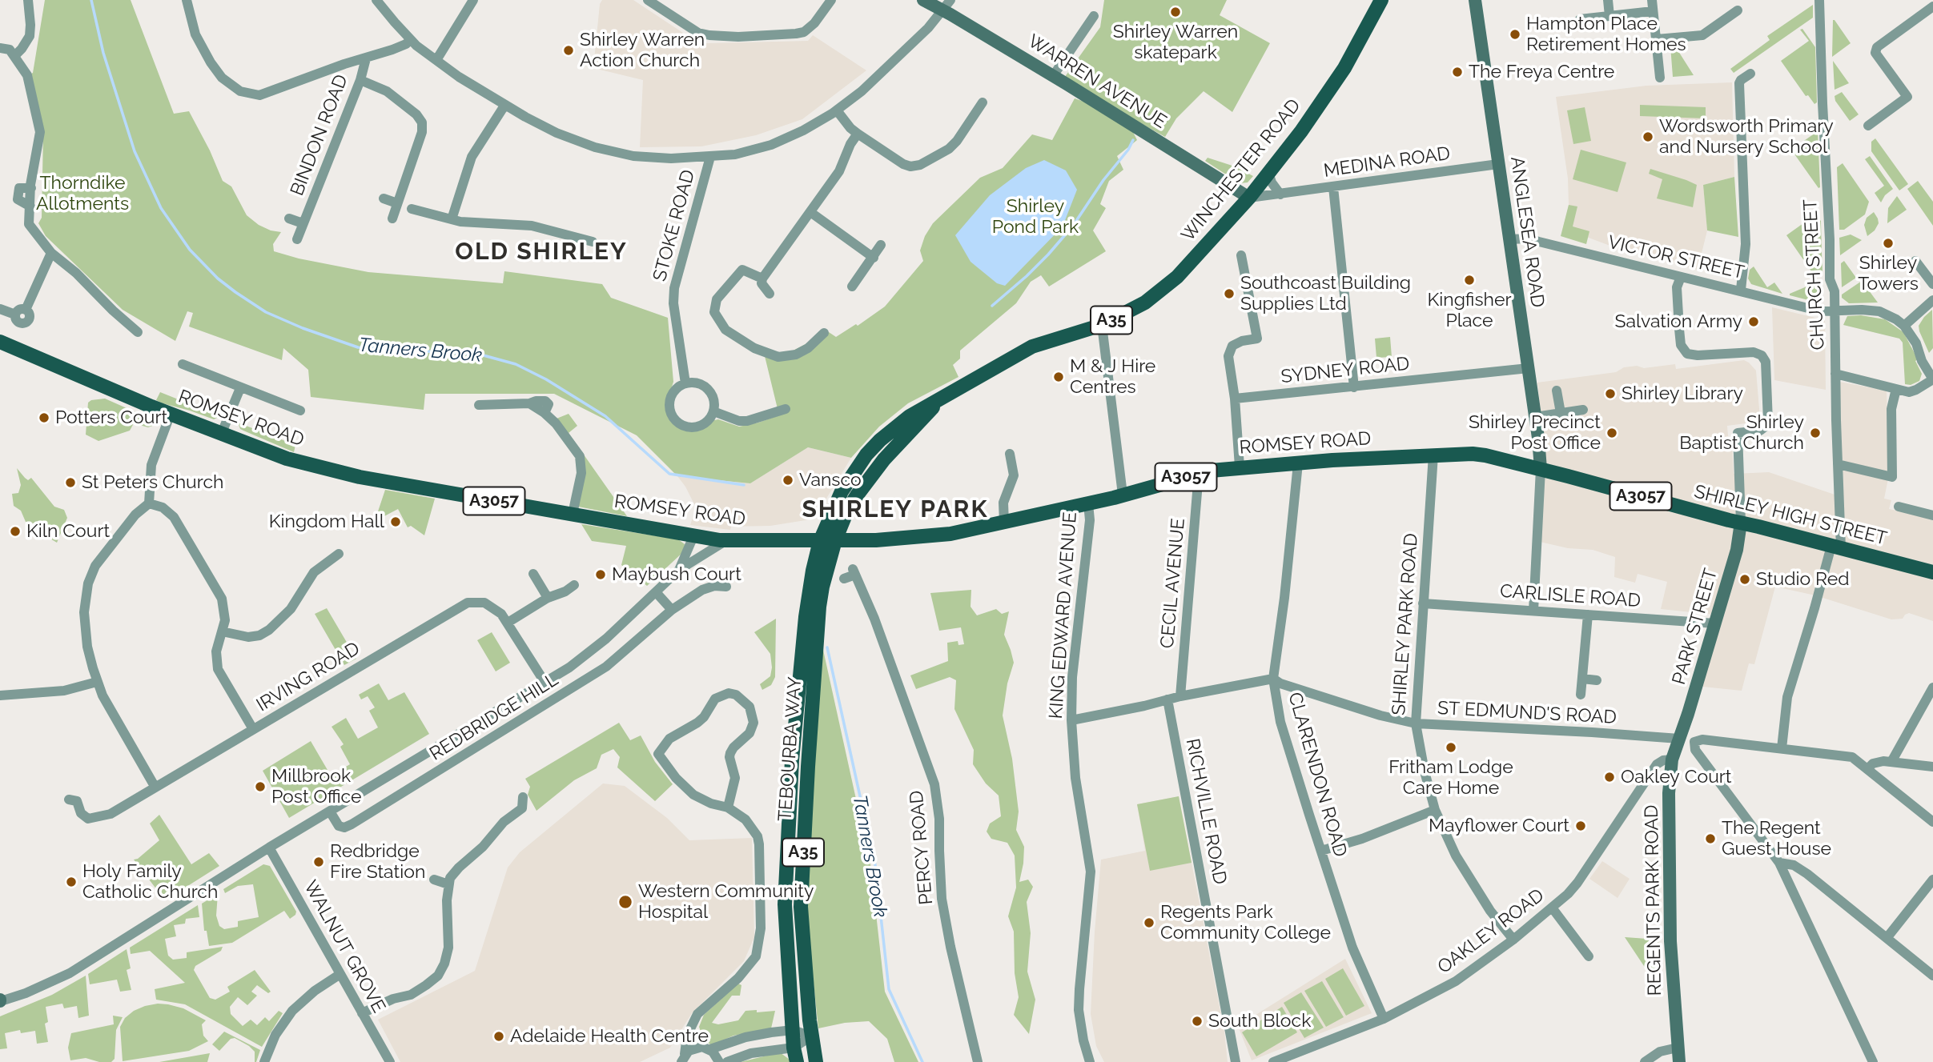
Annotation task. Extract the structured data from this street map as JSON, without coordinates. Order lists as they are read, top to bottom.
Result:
{
  "streets": {
    "main road": [
      "WINCHESTER ROAD",
      "A35",
      "ROMSEY ROAD",
      "A3057",
      "SHIRLEY HIGH STREET",
      "TEBOURBA WAY"
    ],
    "street": [
      "WARREN AVENUE",
      "BINDON ROAD",
      "MEDINA ROAD",
      "STOKE ROAD",
      "ANGLESEA ROAD",
      "VICTOR STREET",
      "CHURCH STREET",
      "SYDNEY ROAD",
      "CECIL AVENUE",
      "CARLISLE ROAD",
      "KING EDWARD AVENUE",
      "SHIRLEY PARK ROAD",
      "PARK STREET",
      "IRVING ROAD",
      "ST EDMUND'S ROAD",
      "REDBRIDGE HILL",
      "CLARENDON ROAD",
      "RICHVILLE ROAD",
      "PERCY ROAD",
      "REGENTS PARK ROAD",
      "OAKLEY ROAD",
      "WALNUT GROVE"
    ]
  },
  "crossings": [
    ["WARREN AVENUE", "MEDINA ROAD"],
    ["WARREN AVENUE", "WINCHESTER ROAD"],
    ["MEDINA ROAD", "WINCHESTER ROAD"],
    ["MEDINA ROAD", "ANGLESEA ROAD"],
    ["WINCHESTER ROAD", "ROMSEY ROAD"],
    ["WINCHESTER ROAD", "TEBOURBA WAY"],
    ["ANGLESEA ROAD", "VICTOR STREET"],
    ["ANGLESEA ROAD", "SYDNEY ROAD"],
    ["ANGLESEA ROAD", "ROMSEY ROAD"],
    ["ANGLESEA ROAD", "SHIRLEY HIGH STREET"],
    ["VICTOR STREET", "CHURCH STREET"],
    ["CHURCH STREET", "SHIRLEY HIGH STREET"],
    ["ROMSEY ROAD", "SHIRLEY HIGH STREET"],
    ["ROMSEY ROAD", "CECIL AVENUE"],
    ["ROMSEY ROAD", "KING EDWARD AVENUE"],
    ["ROMSEY ROAD", "SHIRLEY PARK ROAD"],
    ["ROMSEY ROAD", "REDBRIDGE HILL"],
    ["ROMSEY ROAD", "TEBOURBA WAY"],
    ["ROMSEY ROAD", "CLARENDON ROAD"],
    ["SHIRLEY HIGH STREET", "PARK STREET"],
    ["CARLISLE ROAD", "SHIRLEY PARK ROAD"],
    ["CARLISLE ROAD", "PARK STREET"],
    ["SHIRLEY PARK ROAD", "ST EDMUND'S ROAD"],
    ["SHIRLEY PARK ROAD", "OAKLEY ROAD"],
    ["PARK STREET", "ST EDMUND'S ROAD"],
    ["PARK STREET", "REGENTS PARK ROAD"],
    ["IRVING ROAD", "REDBRIDGE HILL"],
    ["ST EDMUND'S ROAD", "CLARENDON ROAD"],
    ["ST EDMUND'S ROAD", "REGENTS PARK ROAD"],
    ["REDBRIDGE HILL", "WALNUT GROVE"],
    ["CLARENDON ROAD", "OAKLEY ROAD"],
    ["REGENTS PARK ROAD", "OAKLEY ROAD"]
  ],
  "districts": ["OLD SHIRLEY", "SHIRLEY PARK"],
  "water": ["Tanners Brook"],
  "parks": ["Thorndike Allotments", "Shirley Pond Park"],
  "places": [
    "Shirley Warren skatepark",
    "Hampton Place Retirement Homes",
    "Shirley Warren Action Church",
    "The Freya Centre",
    "Wordsworth Primary and Nursery School",
    "Shirley Towers",
    "Kingfisher Place",
    "Southcoast Building Supplies Ltd",
    "Salvation Army",
    "M & J Hire Centres",
    "Shirley Library",
    "Potters Court",
    "Shirley Precinct Post Office",
    "Shirley Baptist Church",
    "Vansco",
    "St Peters Church",
    "Kingdom Hall",
    "Kiln Court",
    "Maybush Court",
    "Studio Red",
    "Fritham Lodge Care Home",
    "Oakley Court",
    "Millbrook Post Office",
    "Mayflower Court",
    "The Regent Guest House",
    "Redbridge Fire Station",
    "Holy Family Catholic Church",
    "Western Community Hospital",
    "Regents Park Community College",
    "South Block",
    "Adelaide Health Centre"
  ]
}
